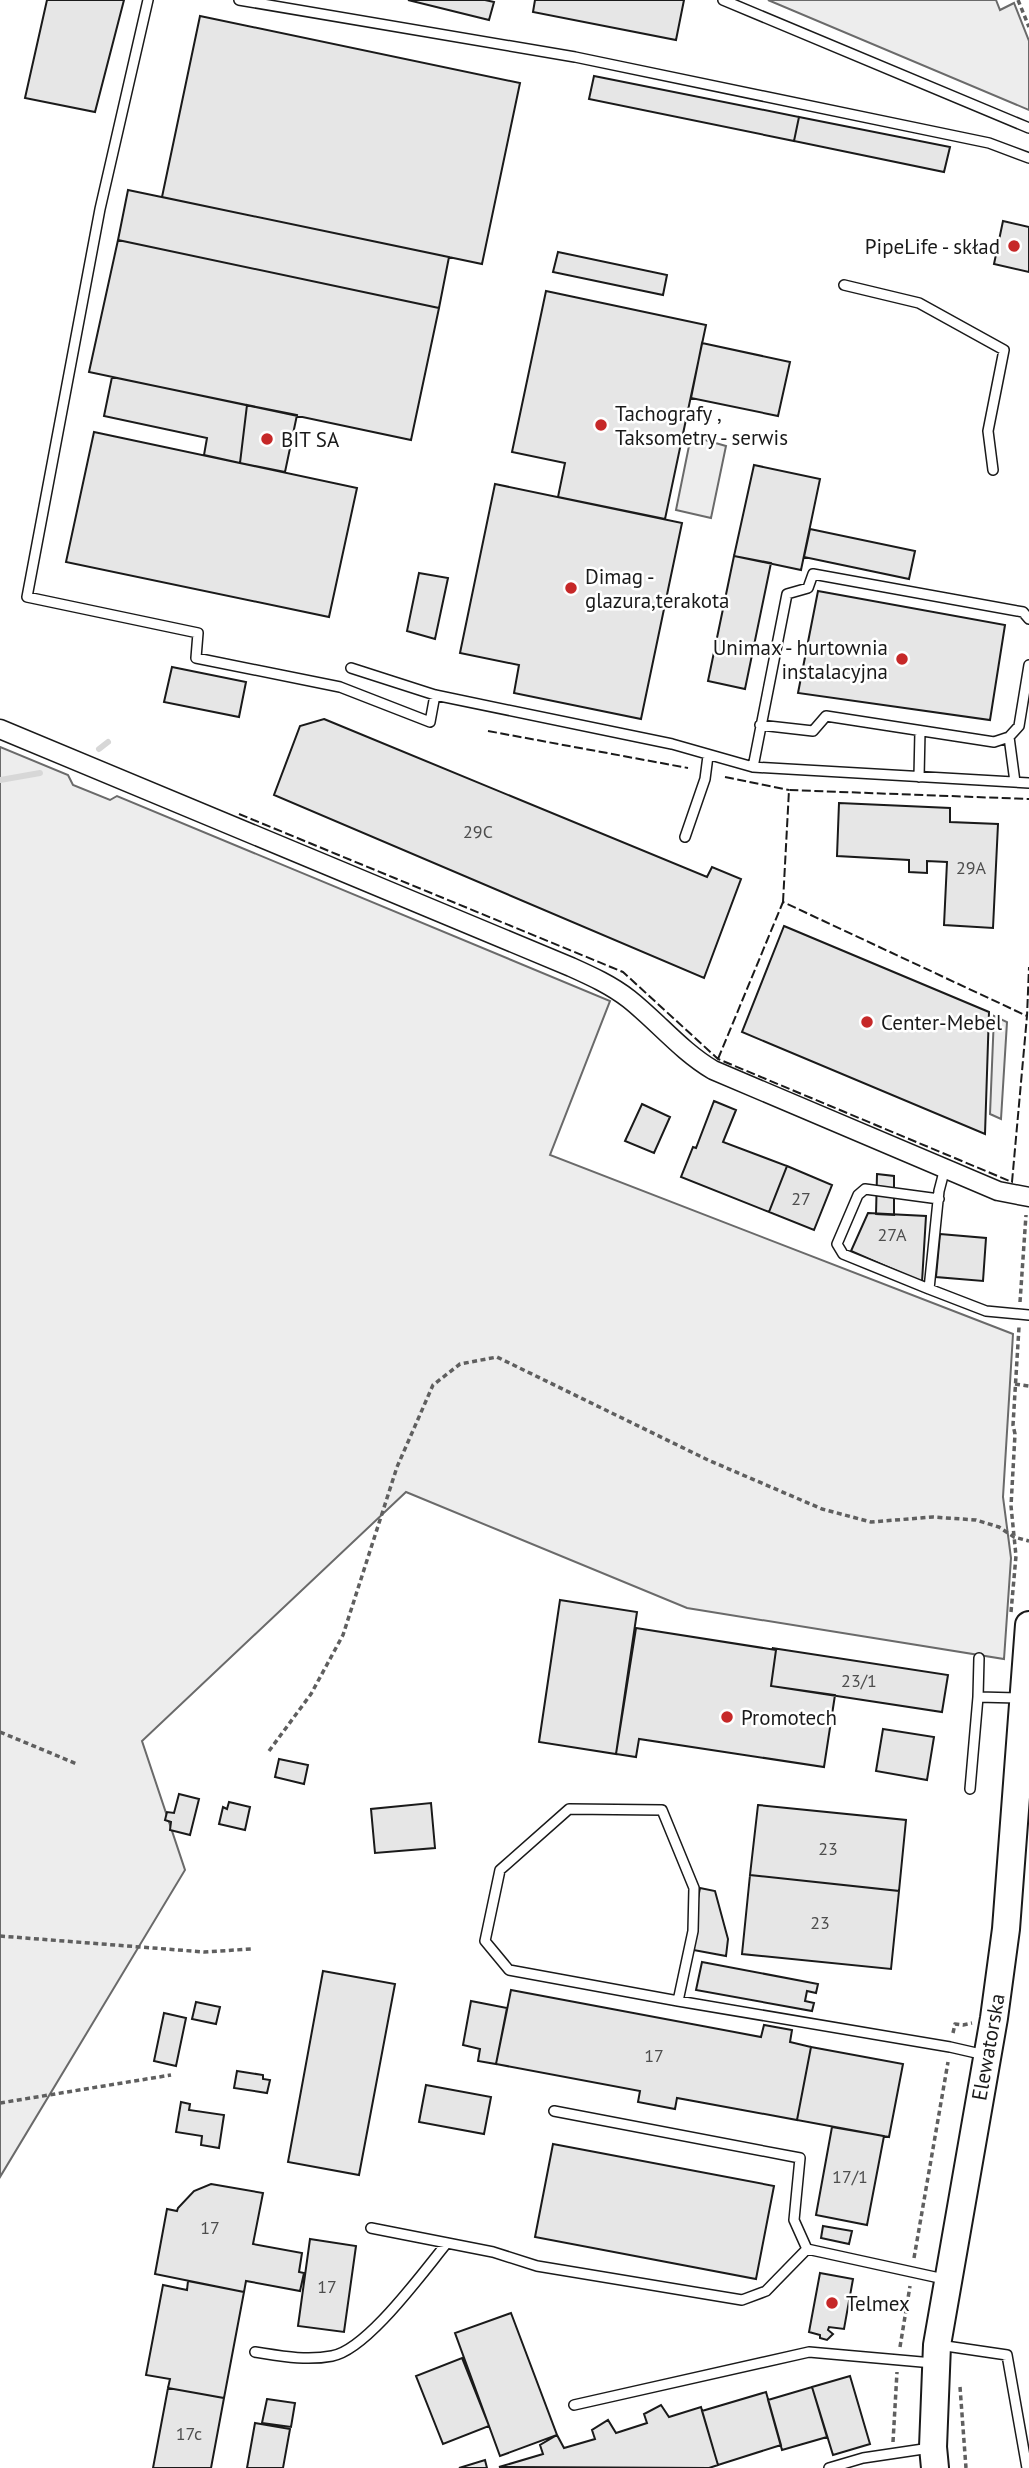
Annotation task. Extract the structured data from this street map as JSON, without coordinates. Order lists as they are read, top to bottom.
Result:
{
  "streets": {
    "street": ["Elewatorska"]
  },
  "places": [
    "PipeLife - skład",
    "Tachografy , Taksometry - serwis",
    "BIT SA",
    "Dimag - glazura,terakota",
    "Unimax - hurtownia instalacyjna",
    "Center-Mebel",
    "Promotech",
    "Telmex"
  ],
  "house_numbers": [
    "29C",
    "29A",
    "27",
    "27A",
    "23/1",
    "23",
    "23",
    "17",
    "17/1",
    "17",
    "17",
    "17c"
  ]
}
